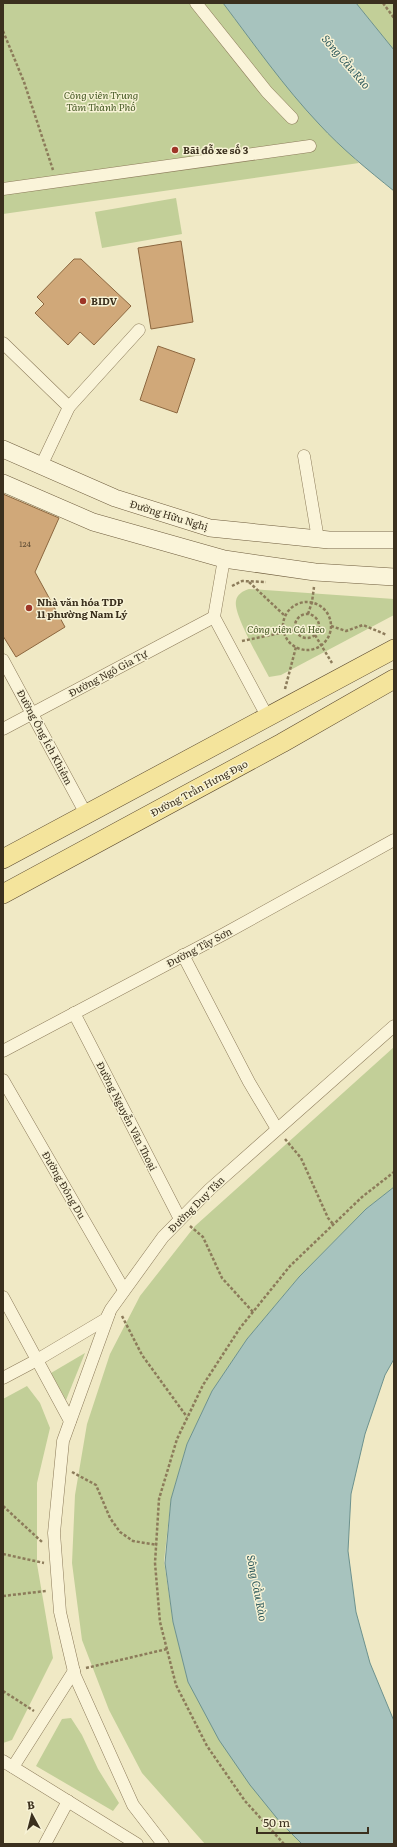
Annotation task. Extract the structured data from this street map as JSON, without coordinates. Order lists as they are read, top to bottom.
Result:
{
  "streets": {
    "main road": ["Đường Hữu Nghị", "Đường Trần Hưng Đạo"],
    "street": [
      "Đường Ngô Gia Tự",
      "Đường Ông Ích Khiêm",
      "Đường Tây Sơn",
      "Đường Nguyễn Văn Thoại",
      "Đường Đông Du",
      "Đường Duy Tân"
    ]
  },
  "crossings": [
    ["Đường Ngô Gia Tự", "Đường Ông Ích Khiêm"],
    ["Đường Tây Sơn", "Đường Nguyễn Văn Thoại"],
    ["Đường Nguyễn Văn Thoại", "Đường Duy Tân"],
    ["Đường Đông Du", "Đường Duy Tân"]
  ],
  "water": ["Sông Cầu Rào"],
  "parks": ["Công viên Trung Tâm Thành Phố", "Công viên Cá Heo"],
  "places": ["Bãi đỗ xe số 3", "BIDV", "Nhà văn hóa TDP 11 phường Nam Lý"],
  "house_numbers": ["124"],
  "scale_bar": "50 m",
  "north": "top"
}
